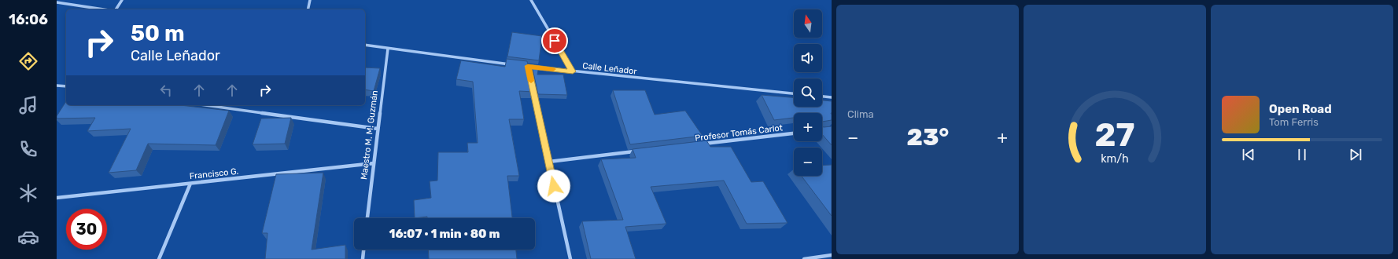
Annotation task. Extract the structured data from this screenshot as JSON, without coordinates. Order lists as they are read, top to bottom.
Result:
{
  "streets": {
    "street": [
      "Calle Leñador",
      "Profesor Tomás Carlot",
      "Maestro M. M. Guzmán",
      "Francisco G."
    ]
  },
  "crossings": [
    ["Maestro M. M. Guzmán", "Francisco G."]
  ],
  "north": "top",
  "page": {
    "tabs": "16:06",
    "tile": "Clima",
    "map_buttons": ["+", "−"],
    "turn": ["50 m", "Calle Leñador"],
    "song": ["Open Road", "Tom Ferris"],
    "heat": ["−", "23°", "+"],
    "limit": "30",
    "trip": "16:07 · 1 min · 80 m",
    "gauge": ["27", "km/h"]
  }
}
